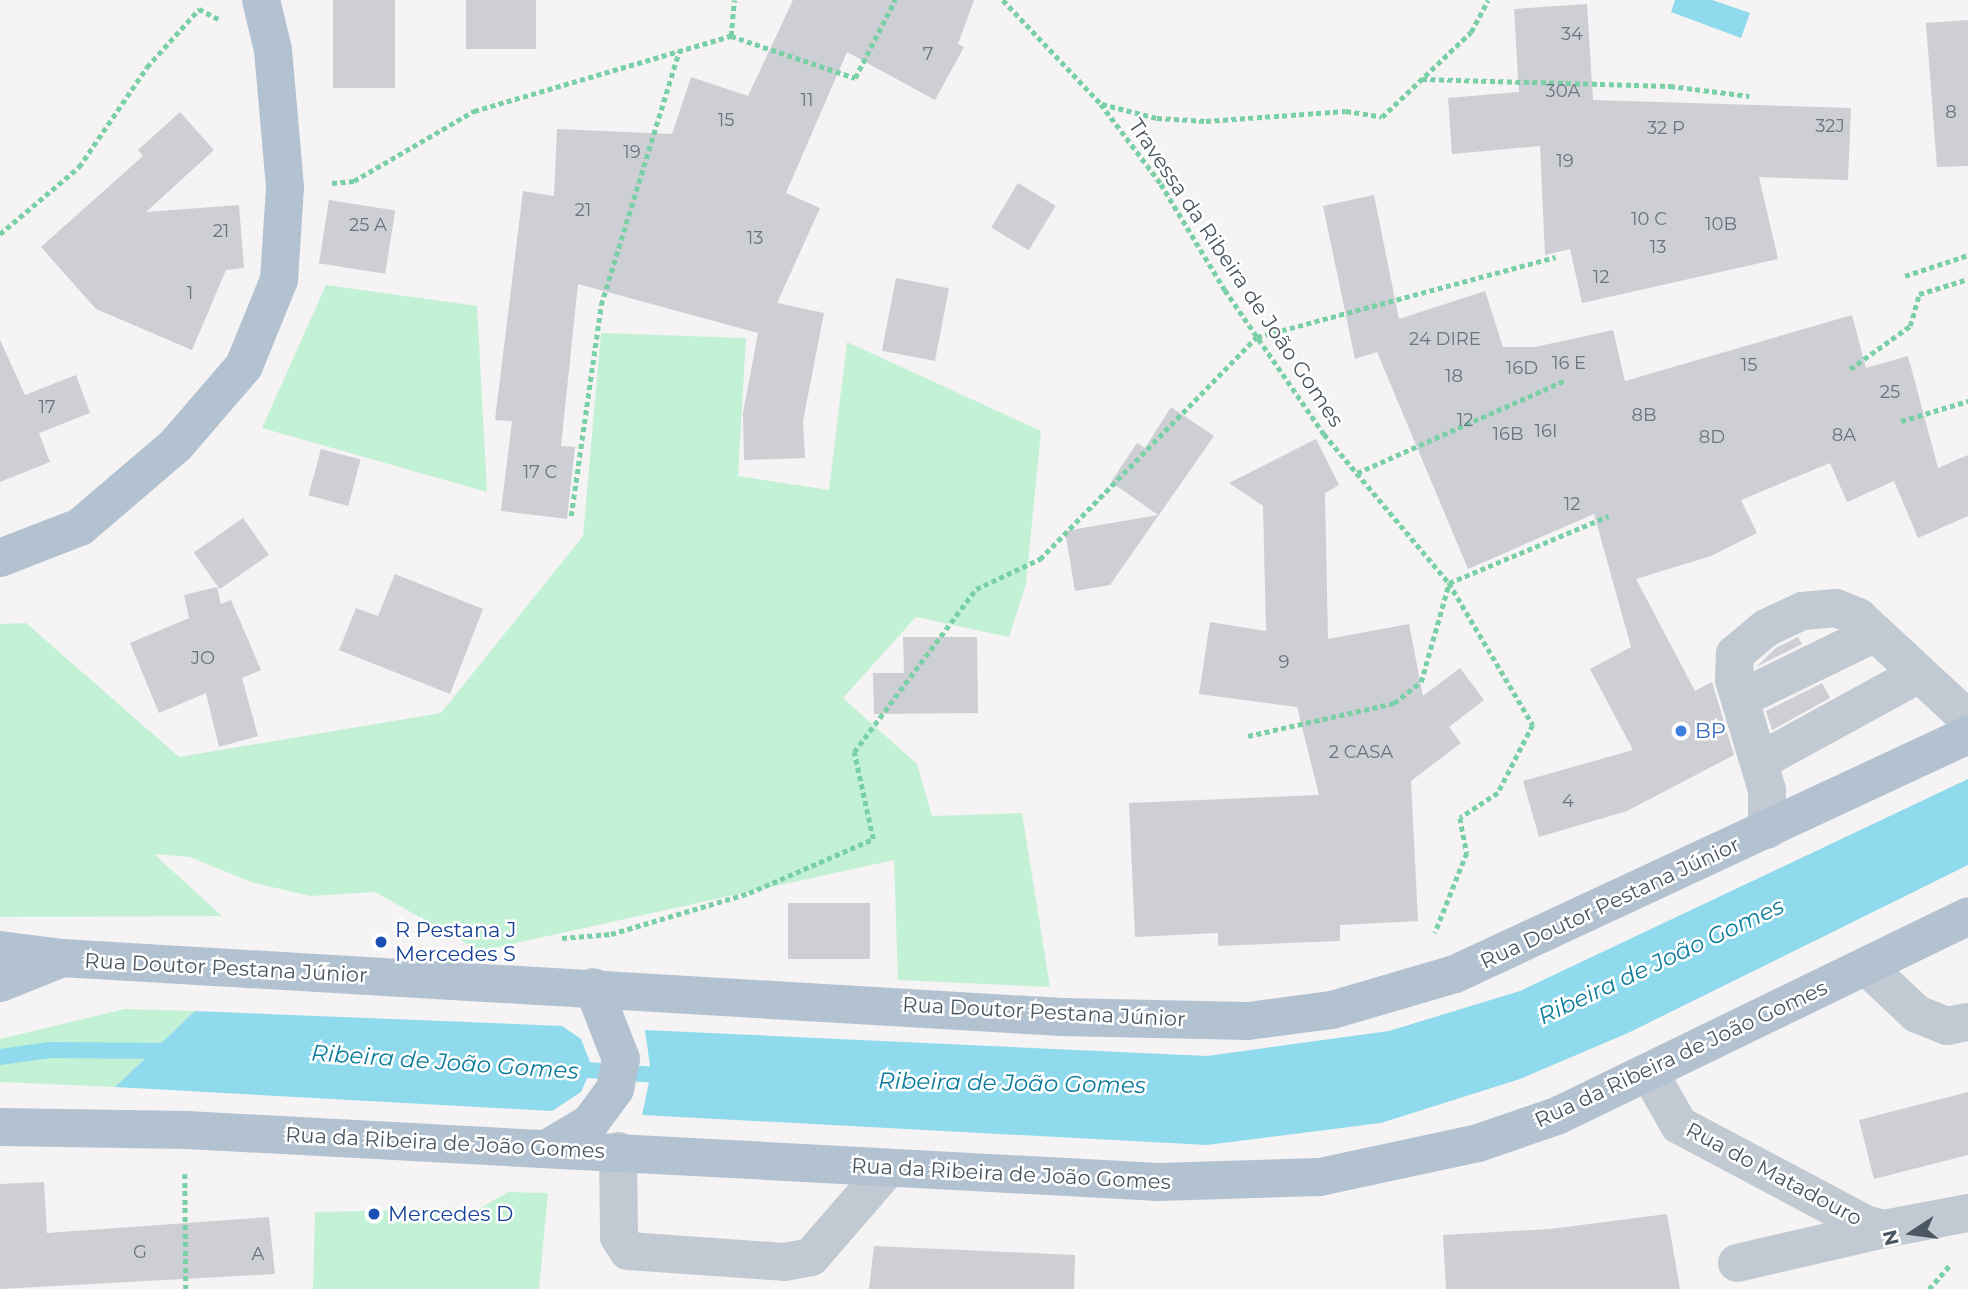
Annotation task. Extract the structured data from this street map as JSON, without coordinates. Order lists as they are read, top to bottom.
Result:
{
  "streets": {
    "main road": ["Rua Doutor Pestana Júnior", "Rua da Ribeira de João Gomes"],
    "street": ["Rua do Matadouro"],
    "path": ["Travessa da Ribeira de João Gomes"]
  },
  "crossings": [
    ["Rua da Ribeira de João Gomes", "Rua do Matadouro"]
  ],
  "water": ["Ribeira de João Gomes"],
  "places": ["BP", "R Pestana J Mercedes S", "Mercedes D"],
  "house_numbers": [
    "34",
    "7",
    "30A",
    "11",
    "8",
    "15",
    "32J",
    "32 P",
    "19",
    "19",
    "21",
    "10 C",
    "10B",
    "25 A",
    "21",
    "13",
    "13",
    "12",
    "1",
    "24 DIRE",
    "16 E",
    "15",
    "16D",
    "18",
    "25",
    "17",
    "8B",
    "12",
    "16I",
    "16B",
    "8A",
    "8D",
    "17 C",
    "12",
    "JO",
    "9",
    "2 CASA",
    "4",
    "G",
    "A"
  ],
  "north": "left"
}
